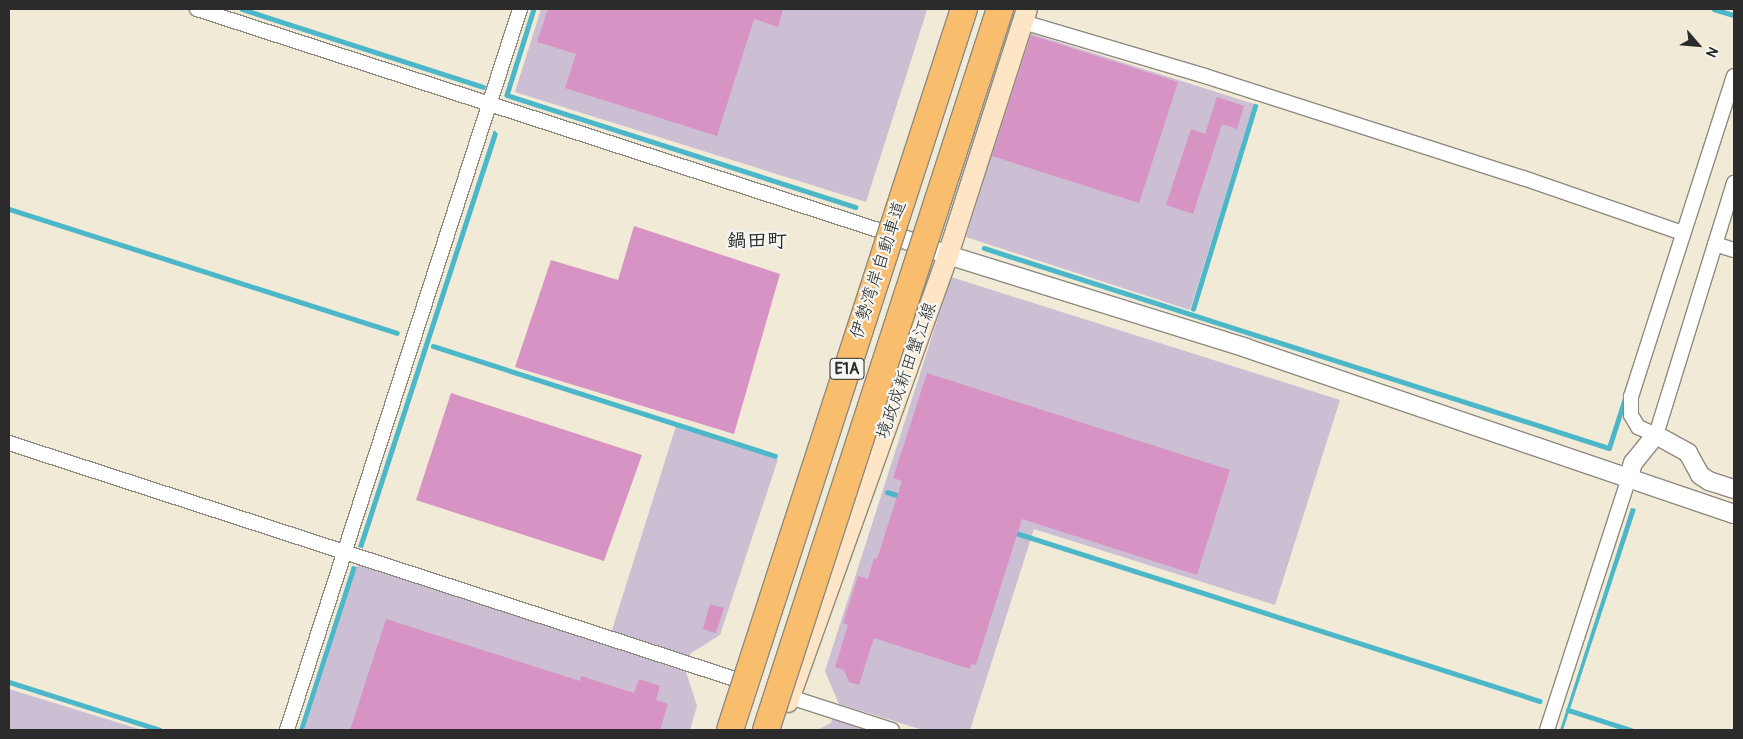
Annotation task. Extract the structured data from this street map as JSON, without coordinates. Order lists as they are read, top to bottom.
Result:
{
  "streets": {
    "highway": ["伊勢湾岸自動車道", "E1A"],
    "main road": ["境政成新田蟹江線"]
  },
  "districts": ["鍋田町"],
  "north": "bottom right"
}
